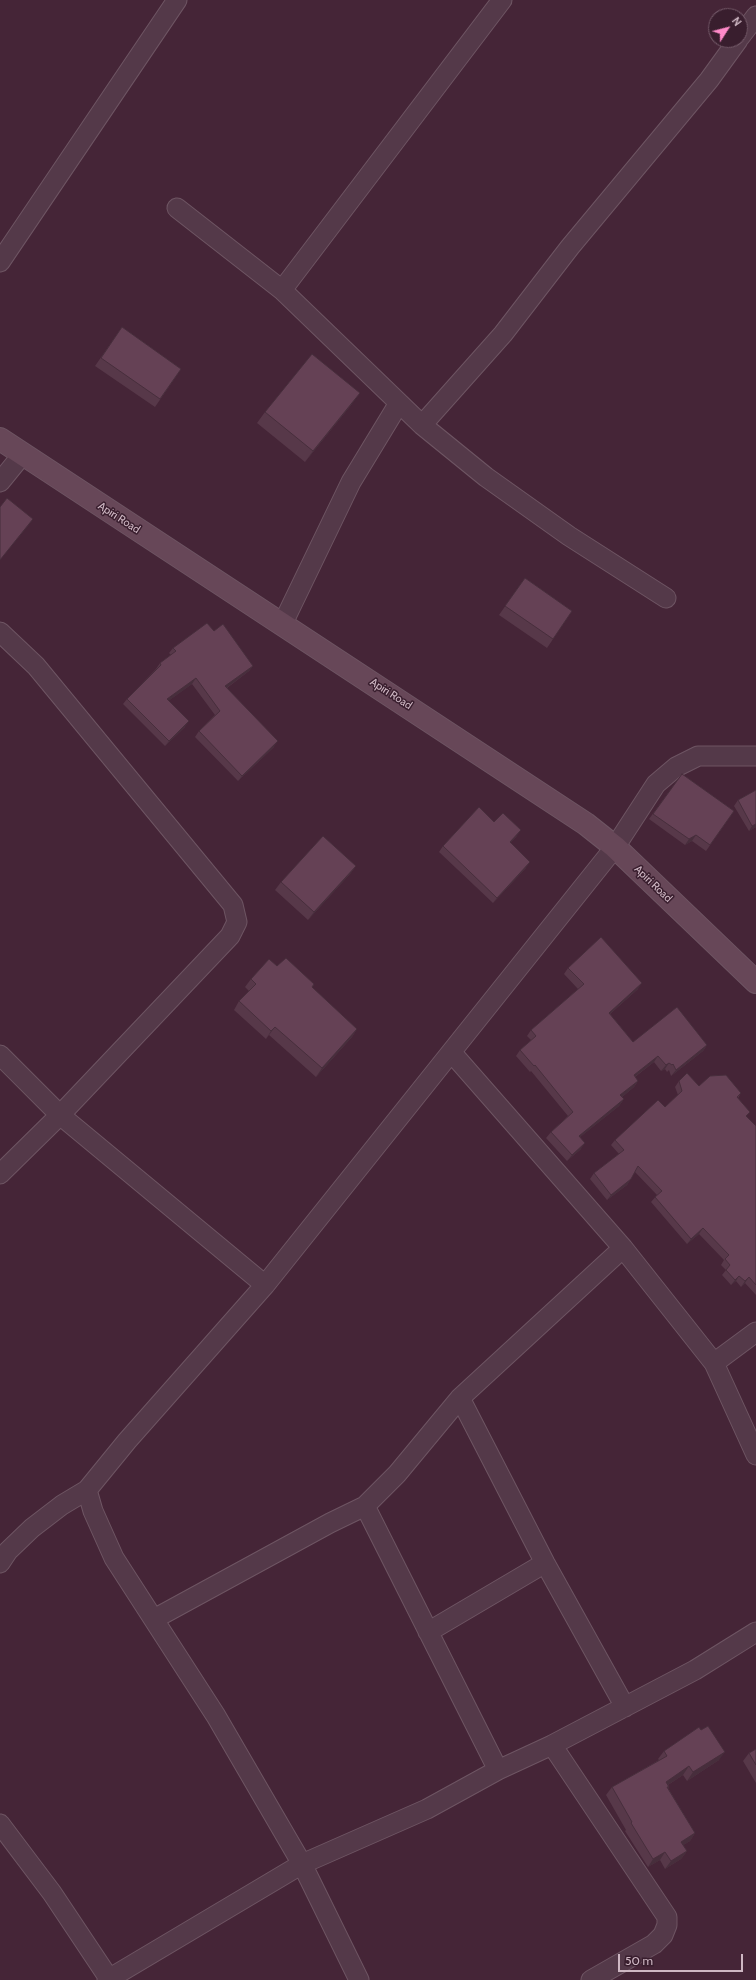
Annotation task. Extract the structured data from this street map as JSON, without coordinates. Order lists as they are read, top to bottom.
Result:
{
  "streets": {
    "street": ["Apiri Road"]
  },
  "scale_bar": "50 m",
  "north": "top right"
}
